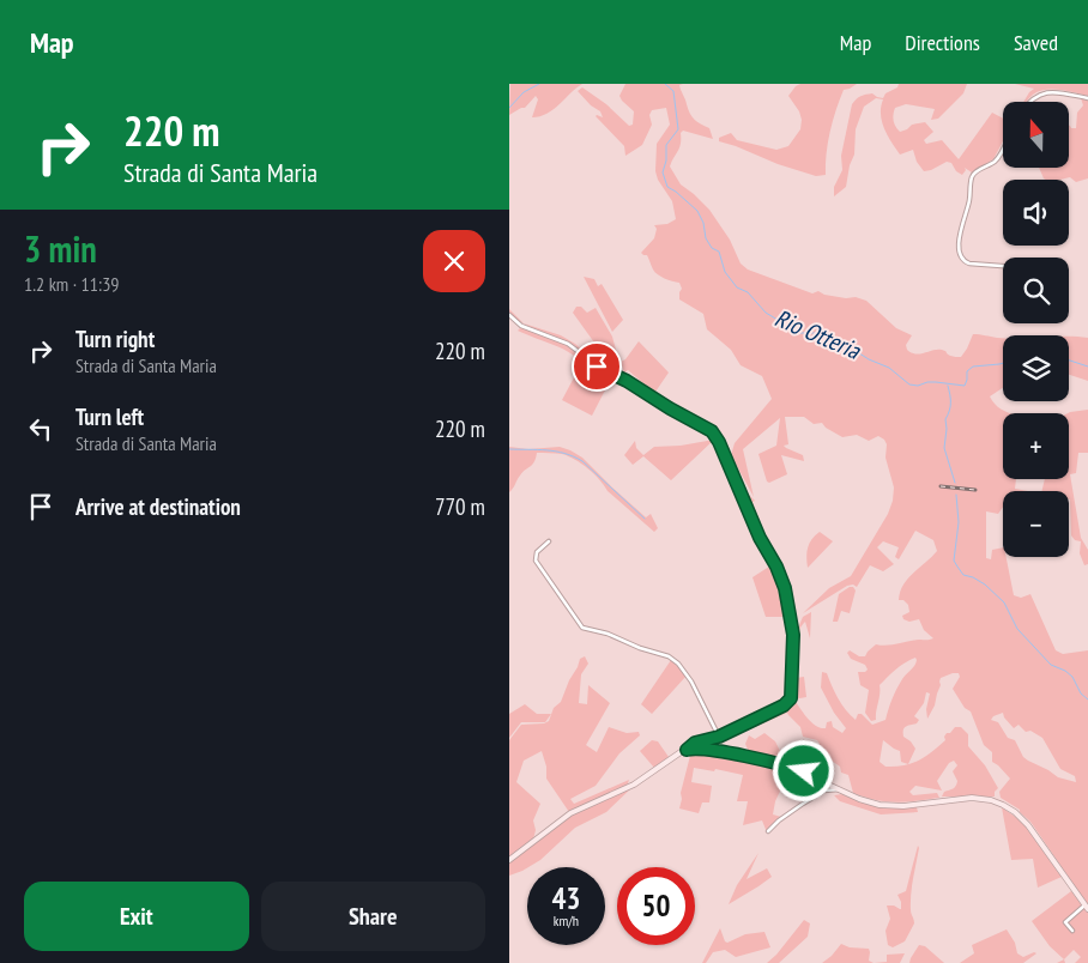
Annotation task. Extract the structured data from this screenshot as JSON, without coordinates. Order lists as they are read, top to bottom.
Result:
{
  "water": ["Rio Otteria"],
  "north": "top",
  "page": {
    "header": "Map",
    "nav": ["Map", "Directions", "Saved"],
    "turn": ["220 m", "Strada di Santa Maria"],
    "map_buttons": ["+", "−"],
    "heading": ["3 min", "1.2 km · 11:39"],
    "list": [
      {
        "name": "Turn right",
        "note": "Strada di Santa Maria",
        "value": "220 m"
      },
      {
        "name": "Turn left",
        "note": "Strada di Santa Maria",
        "value": "220 m"
      },
      {
        "name": "Arrive at destination",
        "value": "770 m"
      }
    ],
    "speed": "43 km/h",
    "limit": "50",
    "buttons": ["Exit", "Share"]
  }
}
